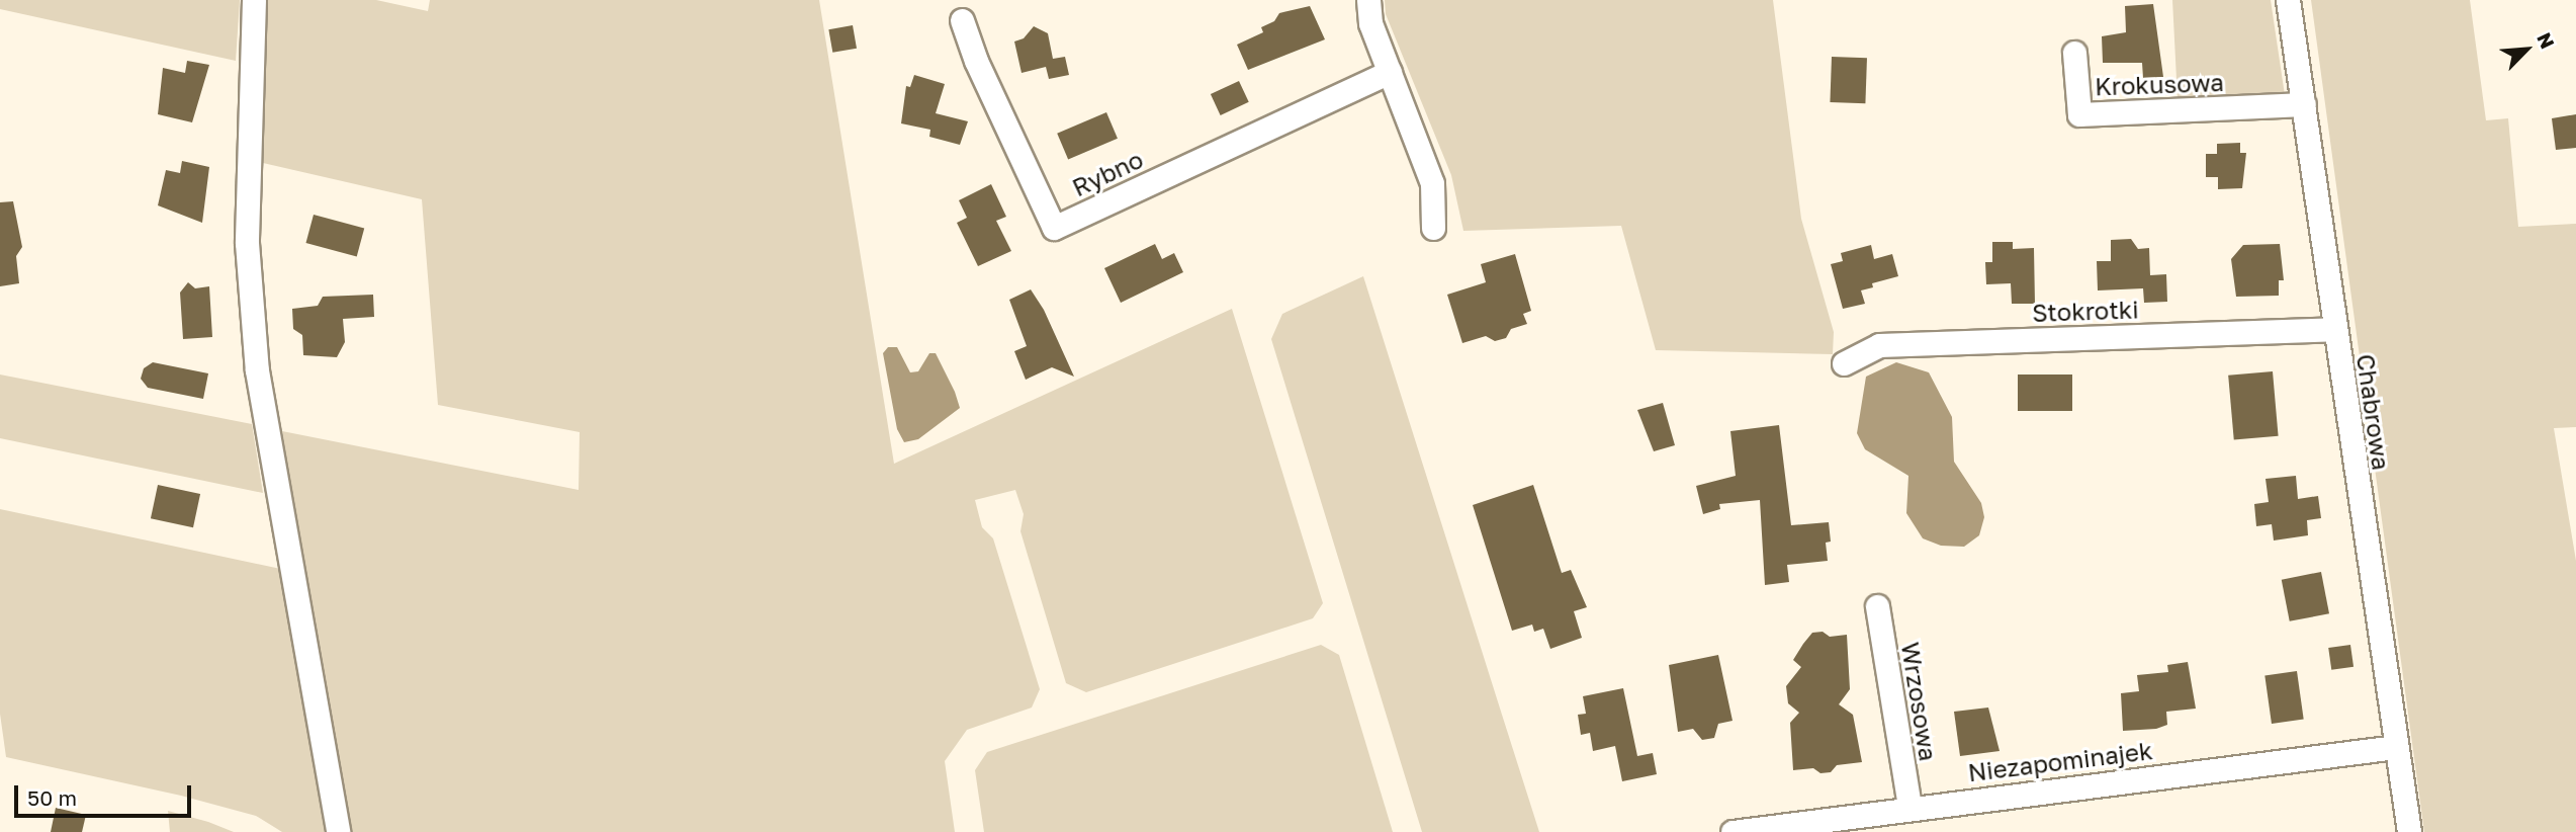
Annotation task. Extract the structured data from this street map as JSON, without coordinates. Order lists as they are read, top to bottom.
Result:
{
  "streets": {
    "street": [
      "Krokusowa",
      "Rybno",
      "Stokrotki",
      "Chabrowa",
      "Wrzosowa",
      "Niezapominajek"
    ]
  },
  "crossings": [
    ["Krokusowa", "Chabrowa"],
    ["Stokrotki", "Chabrowa"],
    ["Chabrowa", "Niezapominajek"],
    ["Wrzosowa", "Niezapominajek"]
  ],
  "scale_bar": "50 m",
  "north": "top right"
}
